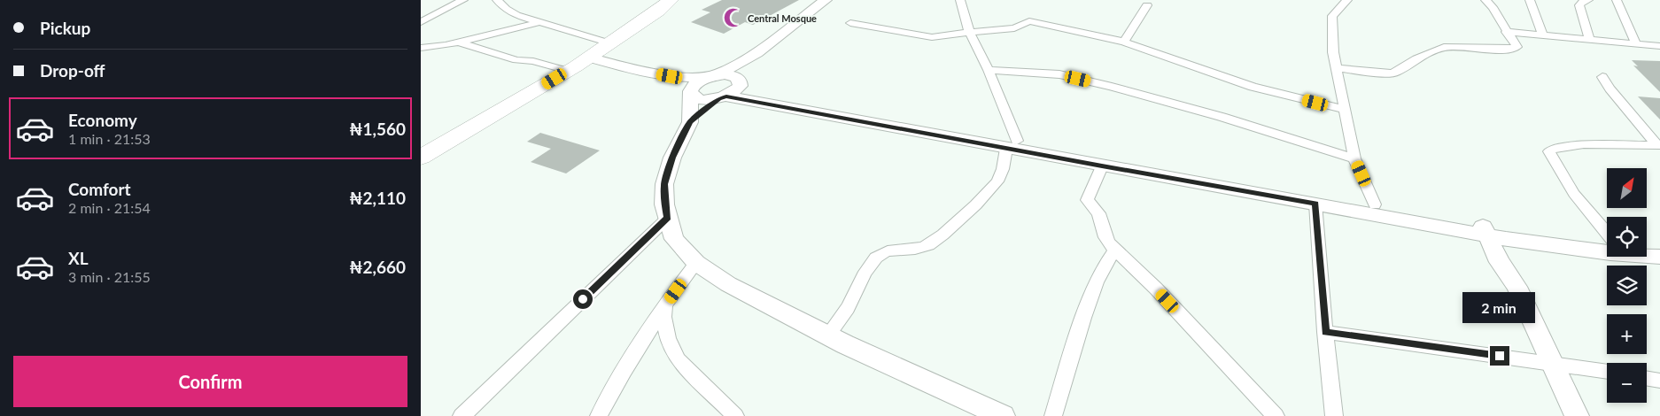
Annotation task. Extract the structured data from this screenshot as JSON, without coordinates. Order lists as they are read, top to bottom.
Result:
{
  "places": {
    "mosque": ["Central Mosque"]
  },
  "north": "top right",
  "page": {
    "banner": ["Pickup", "Drop-off"],
    "list": [
      {
        "name": "Economy",
        "note": "1 min · 21:53",
        "value": "₦1,560"
      },
      {
        "name": "Comfort",
        "note": "2 min · 21:54",
        "value": "₦2,110"
      },
      {
        "name": "XL",
        "note": "3 min · 21:55",
        "value": "₦2,660"
      }
    ],
    "map_buttons": ["+", "−"],
    "bubble": "2 min",
    "buttons": "Confirm"
  }
}
